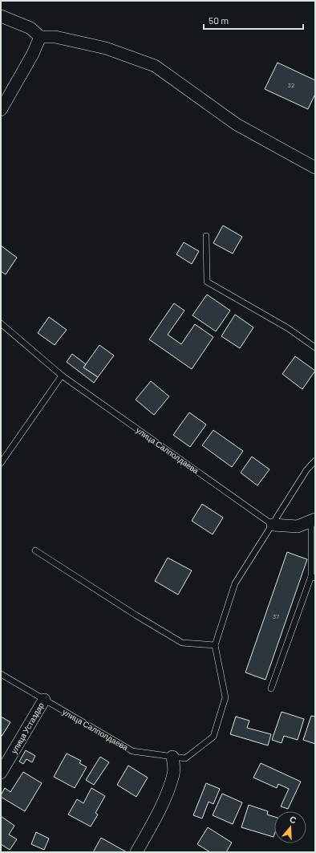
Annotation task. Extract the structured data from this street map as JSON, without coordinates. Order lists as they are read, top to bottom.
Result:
{
  "streets": {
    "street": ["улица Устаздар"],
    "lane": ["улица Салполдаева"]
  },
  "crossings": [
    ["улица Салполдаева", "улица Устаздар"]
  ],
  "house_numbers": ["32", "37"],
  "scale_bar": "50 m",
  "north": "top"
}
